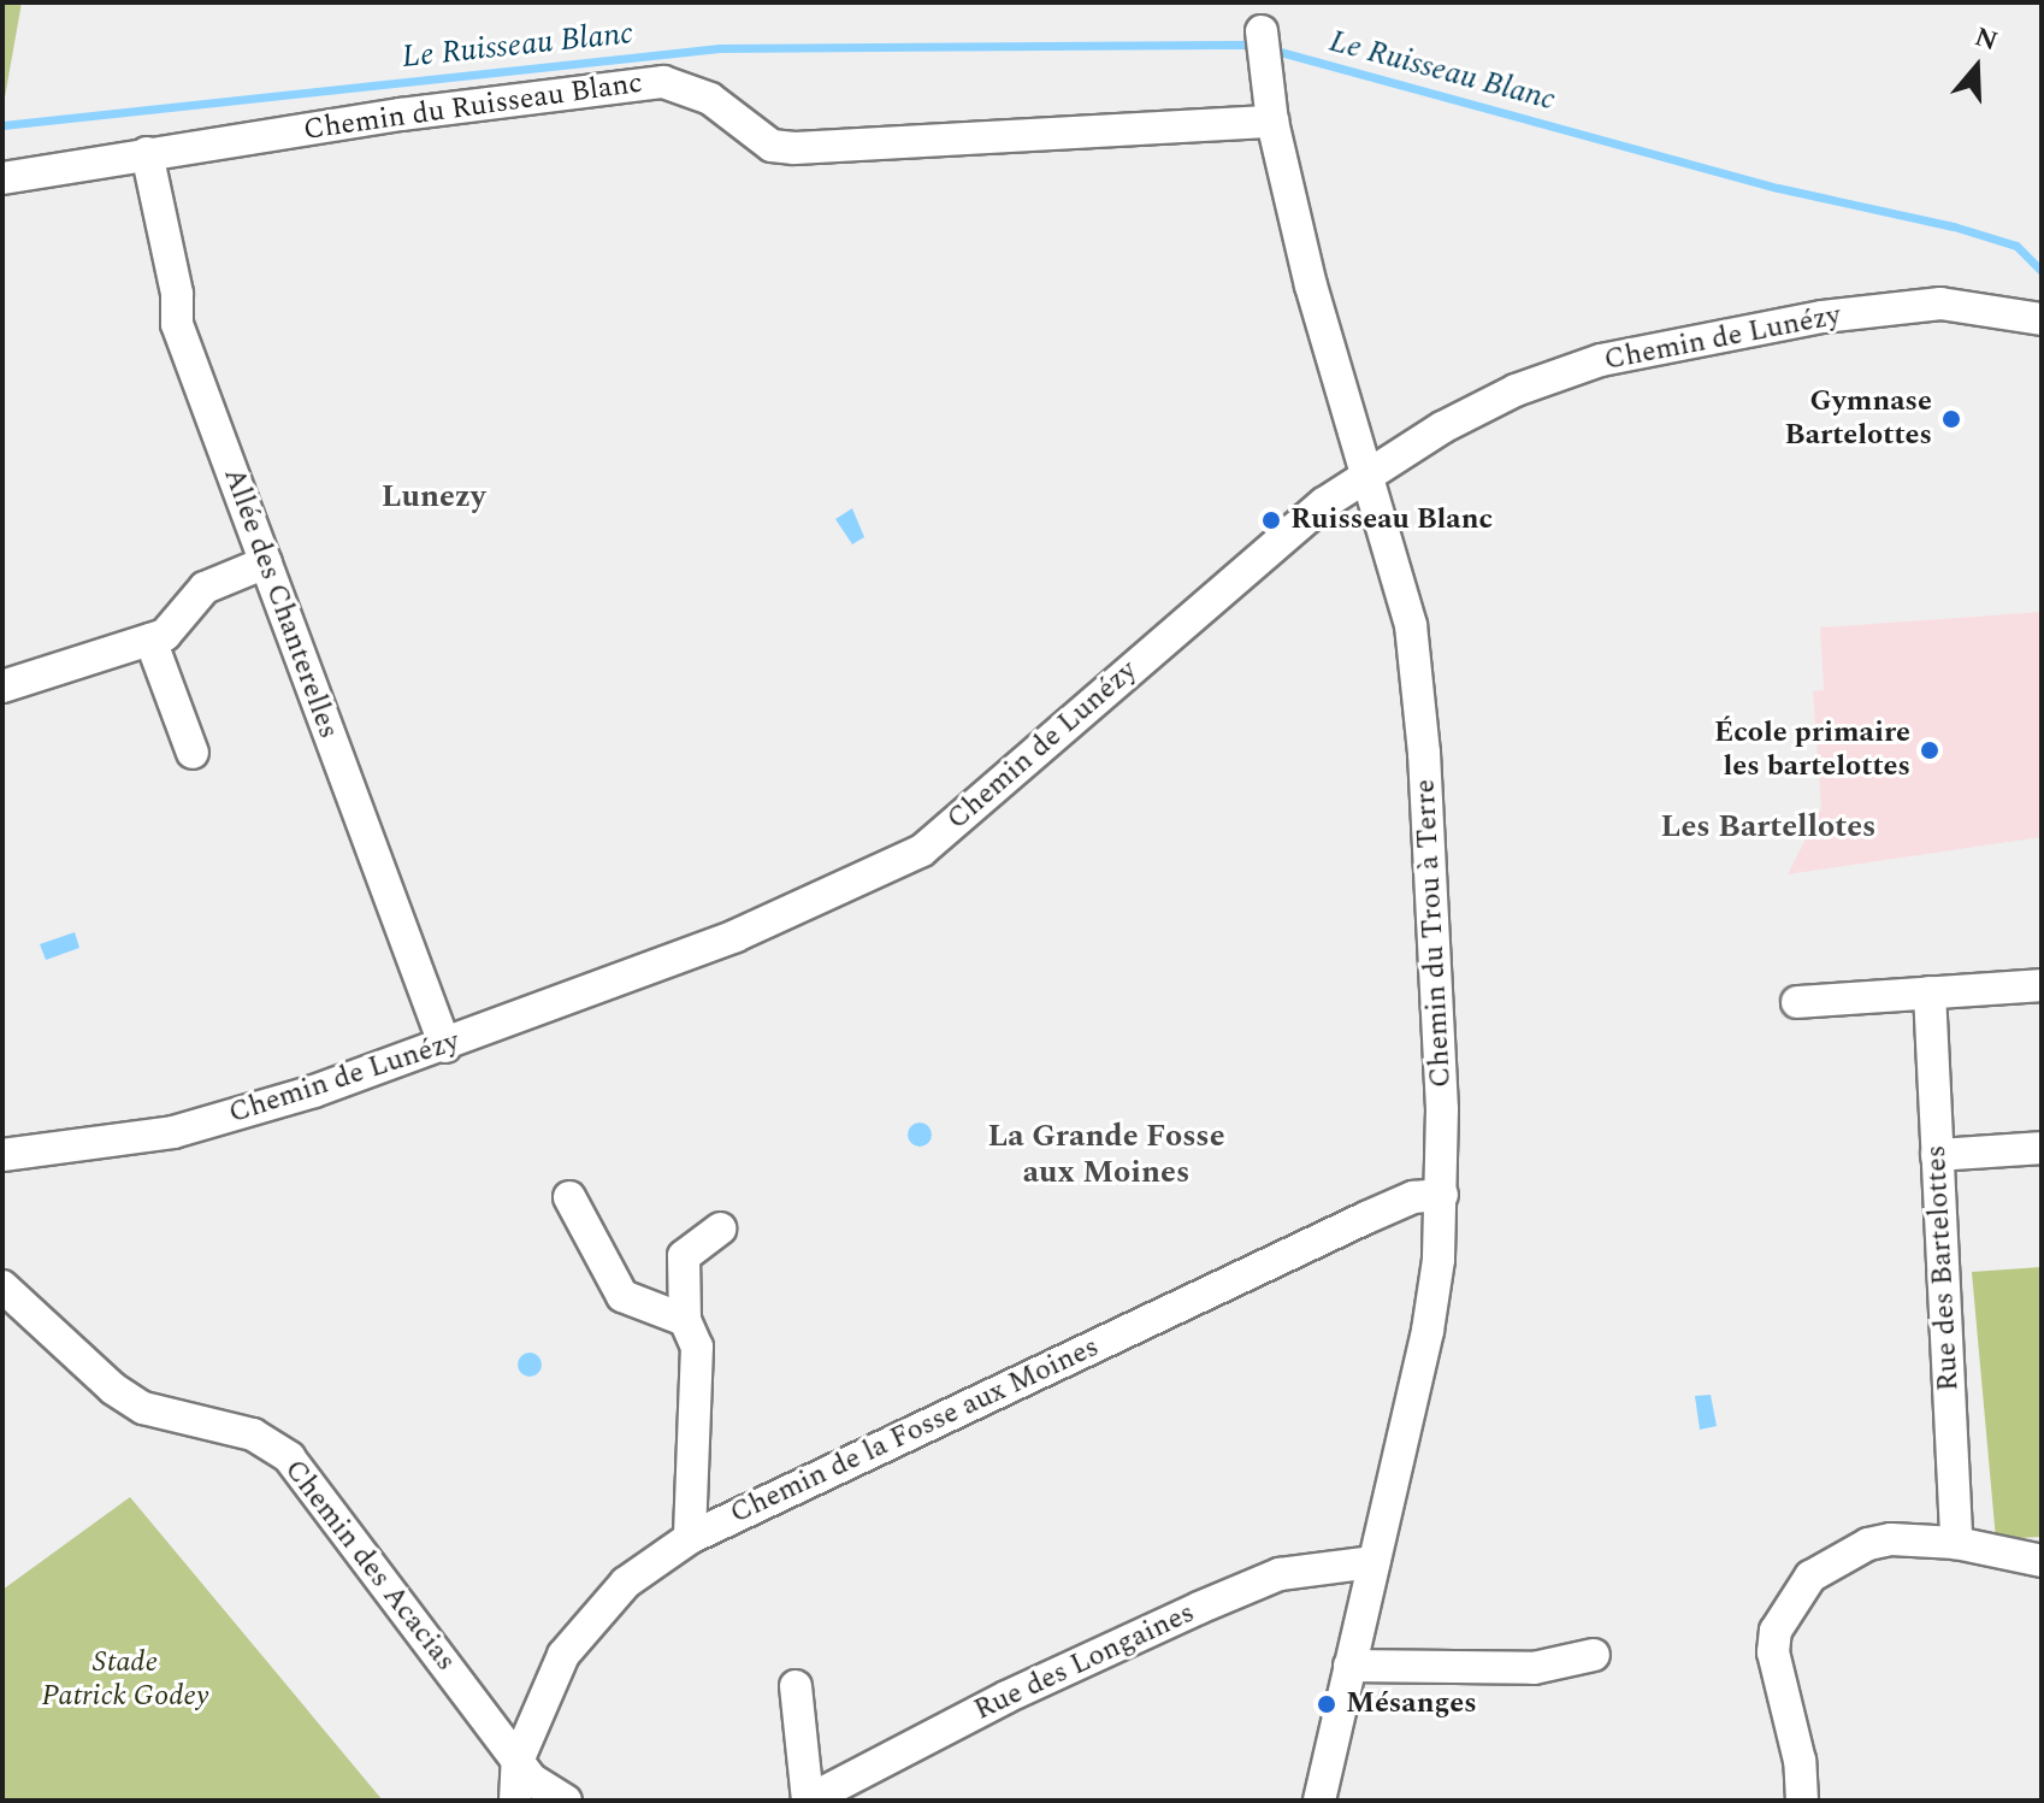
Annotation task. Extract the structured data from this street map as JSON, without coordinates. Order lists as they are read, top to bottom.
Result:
{
  "streets": {
    "street": [
      "Chemin du Ruisseau Blanc",
      "Chemin de Lunézy",
      "Allée des Chanterelles",
      "Chemin du Trou à Terre",
      "Rue des Bartelottes",
      "Chemin de la Fosse aux Moines",
      "Chemin des Acacias",
      "Rue des Longaines"
    ]
  },
  "crossings": [
    ["Chemin du Ruisseau Blanc", "Allée des Chanterelles"],
    ["Chemin du Ruisseau Blanc", "Chemin du Trou à Terre"],
    ["Chemin de Lunézy", "Allée des Chanterelles"],
    ["Chemin de Lunézy", "Chemin du Trou à Terre"],
    ["Chemin du Trou à Terre", "Chemin de la Fosse aux Moines"],
    ["Chemin du Trou à Terre", "Rue des Longaines"],
    ["Chemin de la Fosse aux Moines", "Chemin des Acacias"]
  ],
  "districts": ["Lunezy", "Les Bartellotes", "La Grande Fosse aux Moines"],
  "water": ["Le Ruisseau Blanc"],
  "parks": ["Stade Patrick Godey"],
  "places": [
    "Gymnase Bartelottes",
    "Ruisseau Blanc",
    "École primaire les bartelottes",
    "Mésanges"
  ],
  "north": "top"
}
